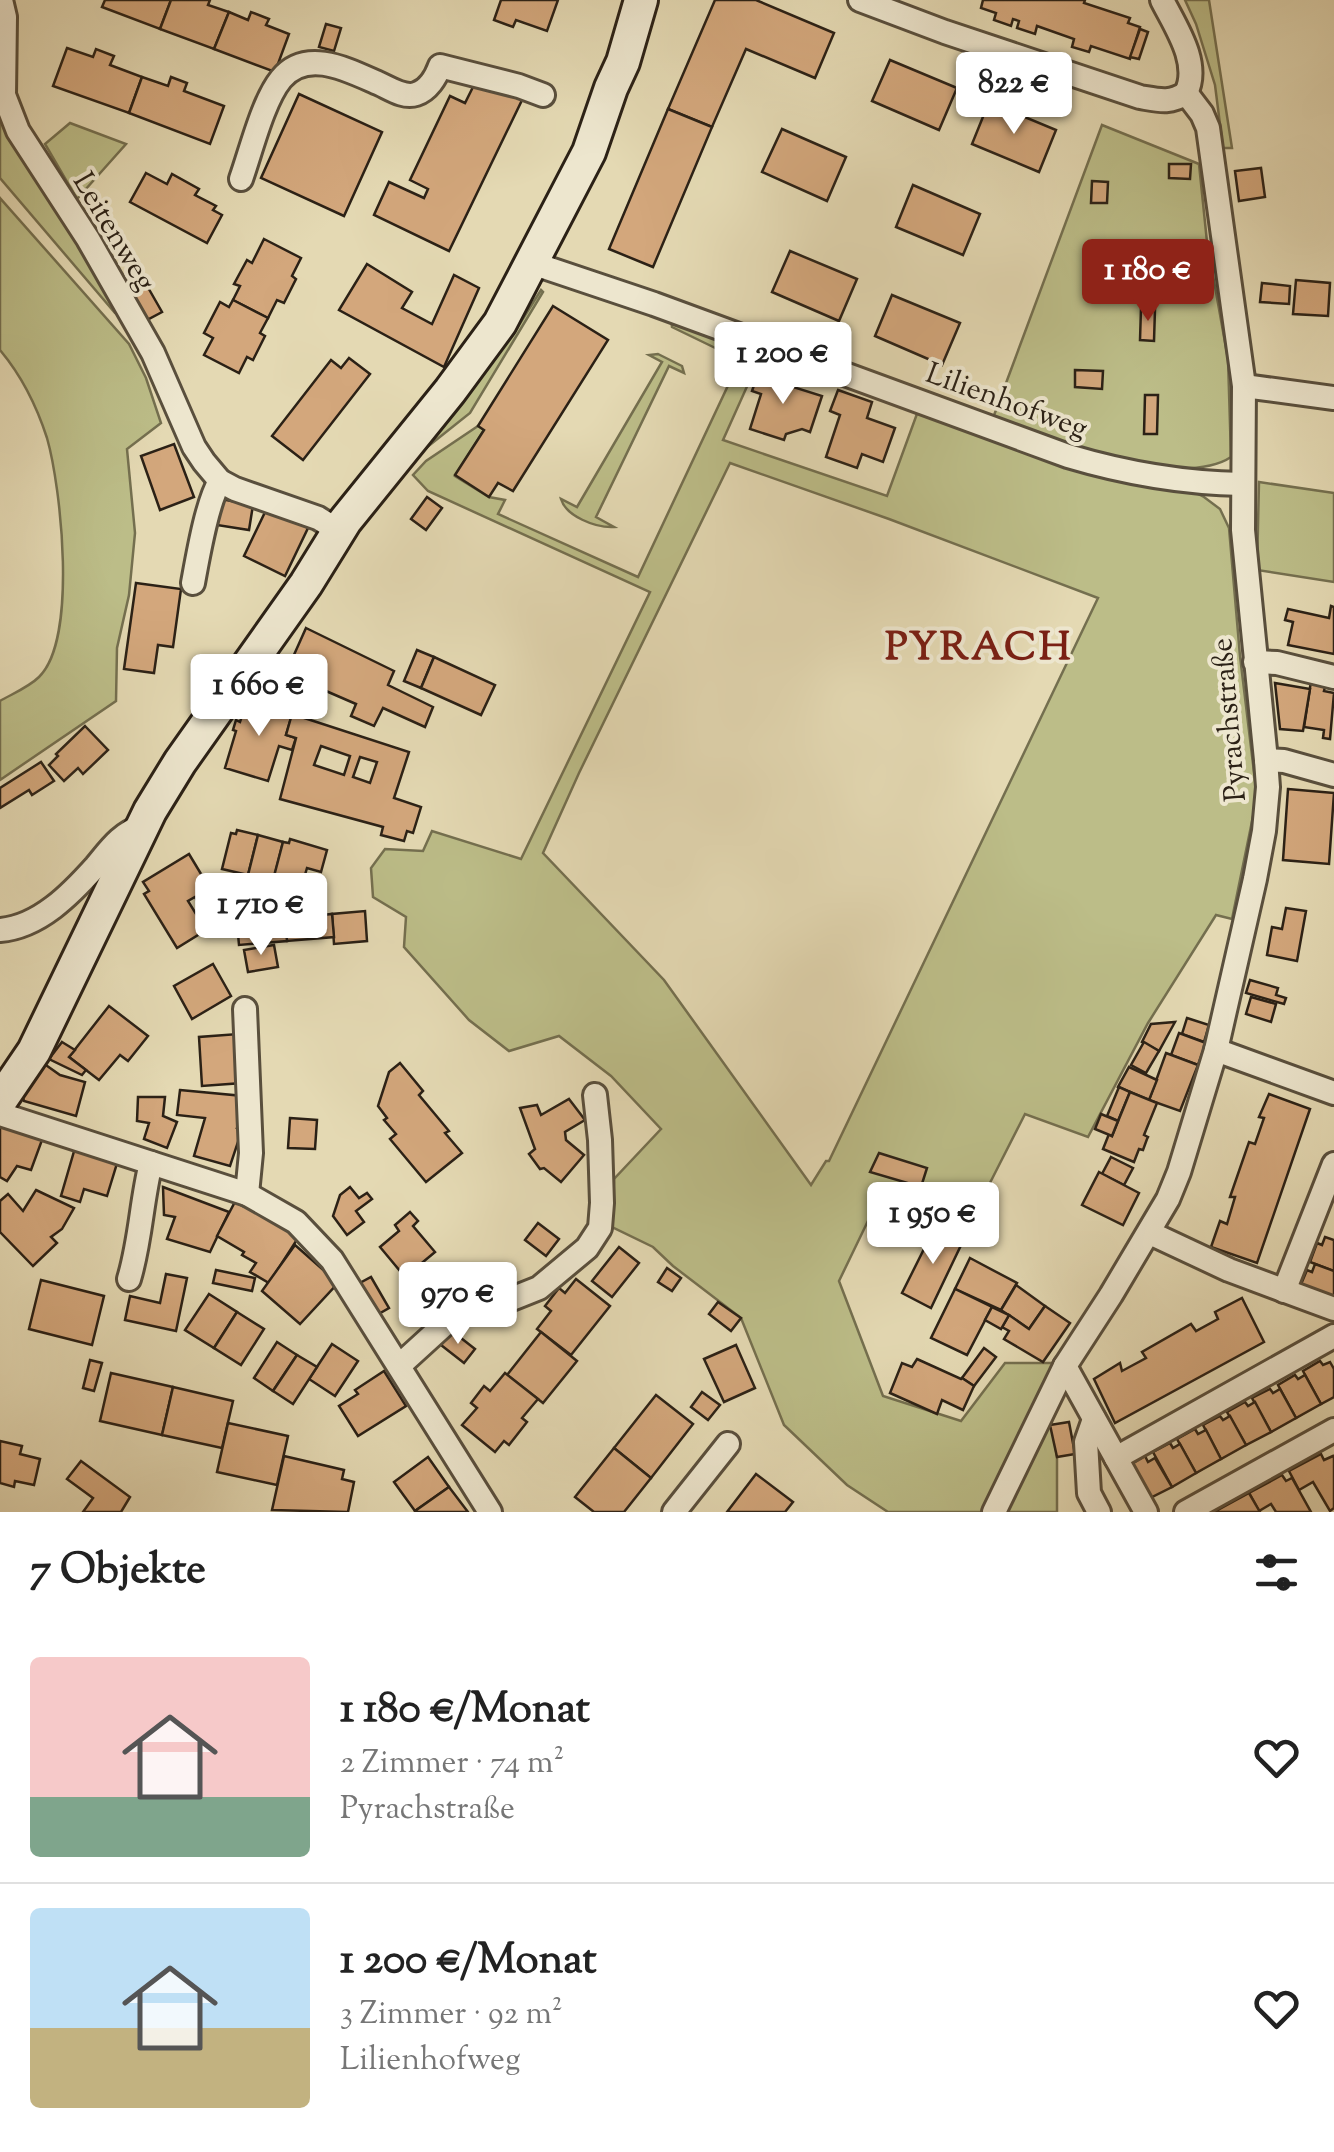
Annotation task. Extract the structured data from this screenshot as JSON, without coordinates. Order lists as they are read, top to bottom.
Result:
{
  "streets": {
    "street": ["Leitenweg", "Lilienhofweg", "Pyrachstraße"]
  },
  "crossings": [
    ["Lilienhofweg", "Pyrachstraße"]
  ],
  "districts": ["PYRACH"],
  "page": {
    "price": [
      "822 €",
      "1 180 €",
      "1 200 €",
      "1 660 €",
      "1 710 €",
      "1 950 €",
      "970 €"
    ],
    "heading": "7 Objekte",
    "list": [
      {
        "name": "1 180 €/Monat",
        "note": "2 Zimmer · 74 m² · Pyrachstraße"
      },
      {
        "name": "1 200 €/Monat",
        "note": "3 Zimmer · 92 m² · Lilienhofweg"
      }
    ]
  }
}
